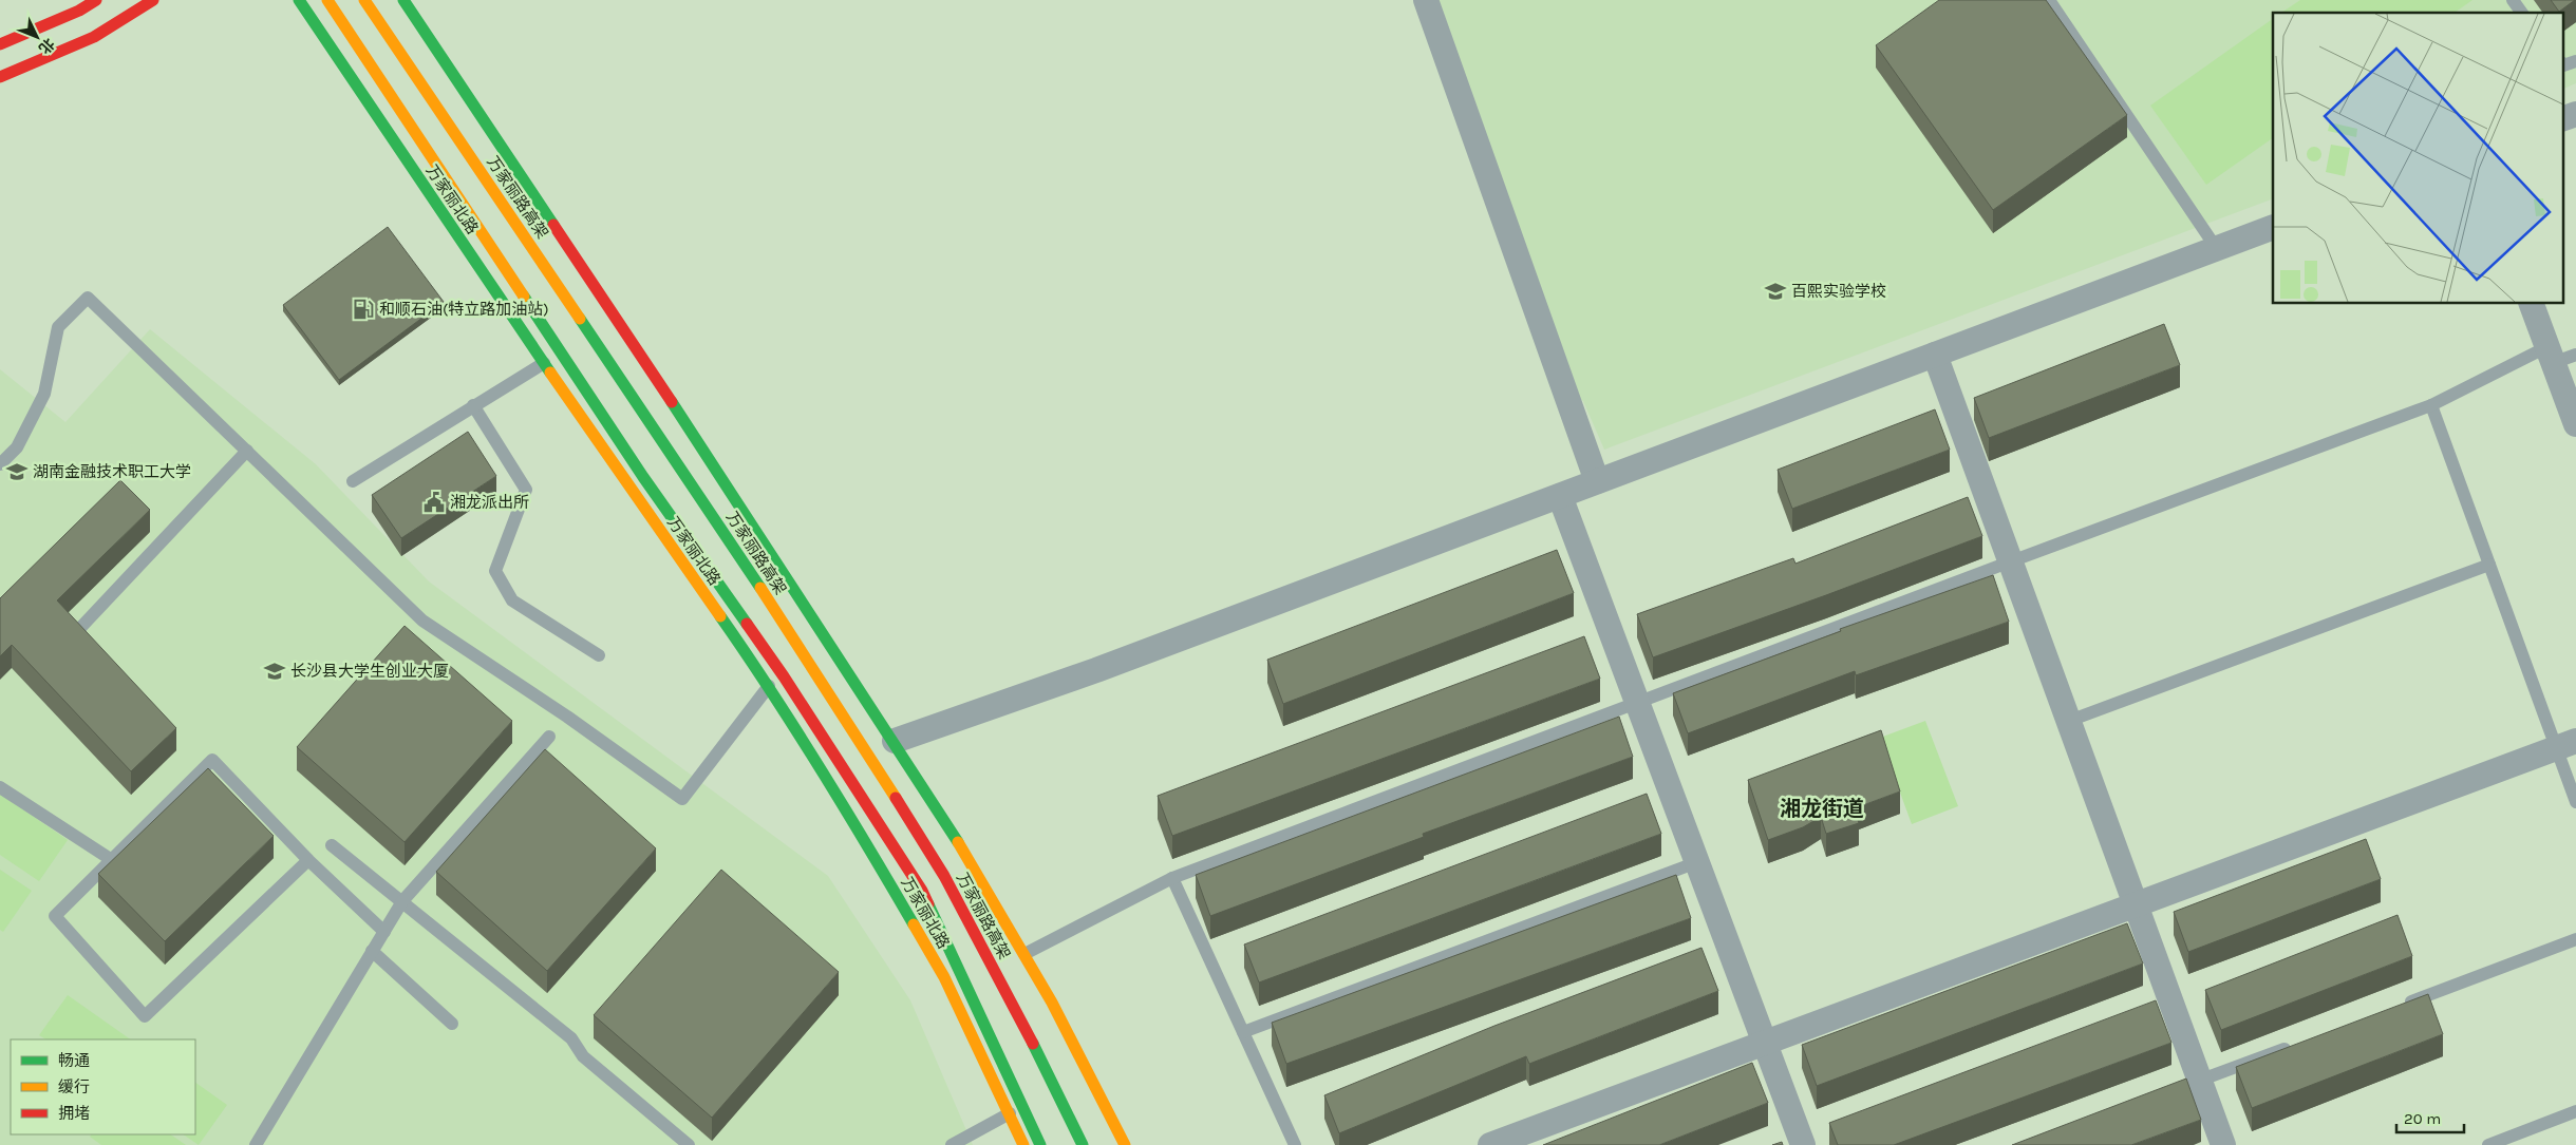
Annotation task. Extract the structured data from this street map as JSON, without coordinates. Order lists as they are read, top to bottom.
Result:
{
  "streets": {
    "main road": ["万家丽路高架", "万家丽北路"]
  },
  "districts": ["湘龙街道"],
  "places": {
    "school or university": ["百熙实验学校", "湖南金融技术职工大学", "长沙县大学生创业大厦"],
    "fuel station": ["和顺石油(特立路加油站)"],
    "public building": ["湘龙派出所"]
  },
  "legend": ["畅通", "缓行", "拥堵"],
  "scale_bar": "20 m",
  "north": "bottom right"
}
